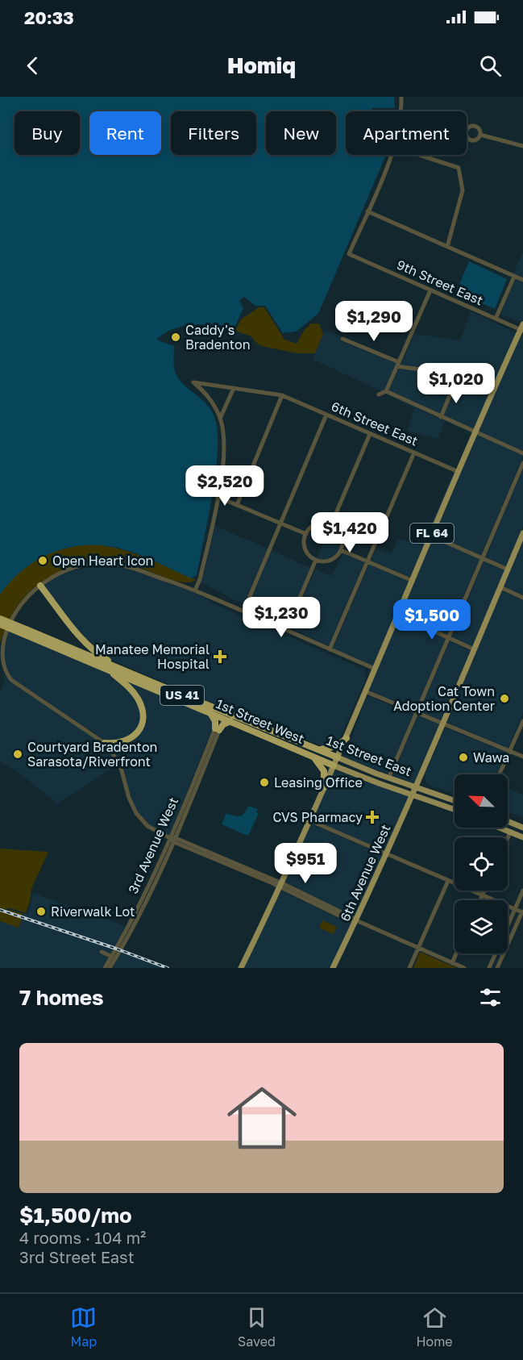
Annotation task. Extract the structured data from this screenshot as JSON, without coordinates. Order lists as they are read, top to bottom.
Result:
{
  "streets": {
    "highway": ["US 41", "1st Street West", "1st Street East"],
    "main road": ["FL 64", "6th Avenue West"],
    "street": ["9th Street East", "6th Street East", "3rd Avenue West"]
  },
  "crossings": [
    ["9th Street East", "FL 64"],
    ["6th Street East", "FL 64"],
    ["FL 64", "1st Street West"],
    ["FL 64", "1st Street East"],
    ["US 41", "1st Street West"],
    ["US 41", "1st Street East"],
    ["1st Street West", "1st Street East"],
    ["1st Street West", "6th Avenue West"],
    ["1st Street East", "6th Avenue West"]
  ],
  "places": {
    "other": [
      "Caddy's Bradenton",
      "Open Heart Icon",
      "Cat Town Adoption Center",
      "Courtyard Bradenton Sarasota/Riverfront",
      "Wawa",
      "Leasing Office",
      "Riverwalk Lot"
    ],
    "health": ["Manatee Memorial Hospital", "CVS Pharmacy"]
  },
  "north": "top left",
  "page": {
    "status": "20:33",
    "header": "Homiq",
    "chip": [
      "Buy",
      "Rent",
      "Filters",
      "New",
      "Apartment"
    ],
    "price": [
      "$1,290",
      "$1,020",
      "$2,520",
      "$1,420",
      "$1,230",
      "$1,500",
      "$951"
    ],
    "heading": "7 homes",
    "list": [
      {
        "name": "$1,500/mo",
        "note": "4 rooms · 104 m² · 3rd Street East"
      }
    ],
    "tabs": ["Map", "Saved", "Home"]
  }
}
